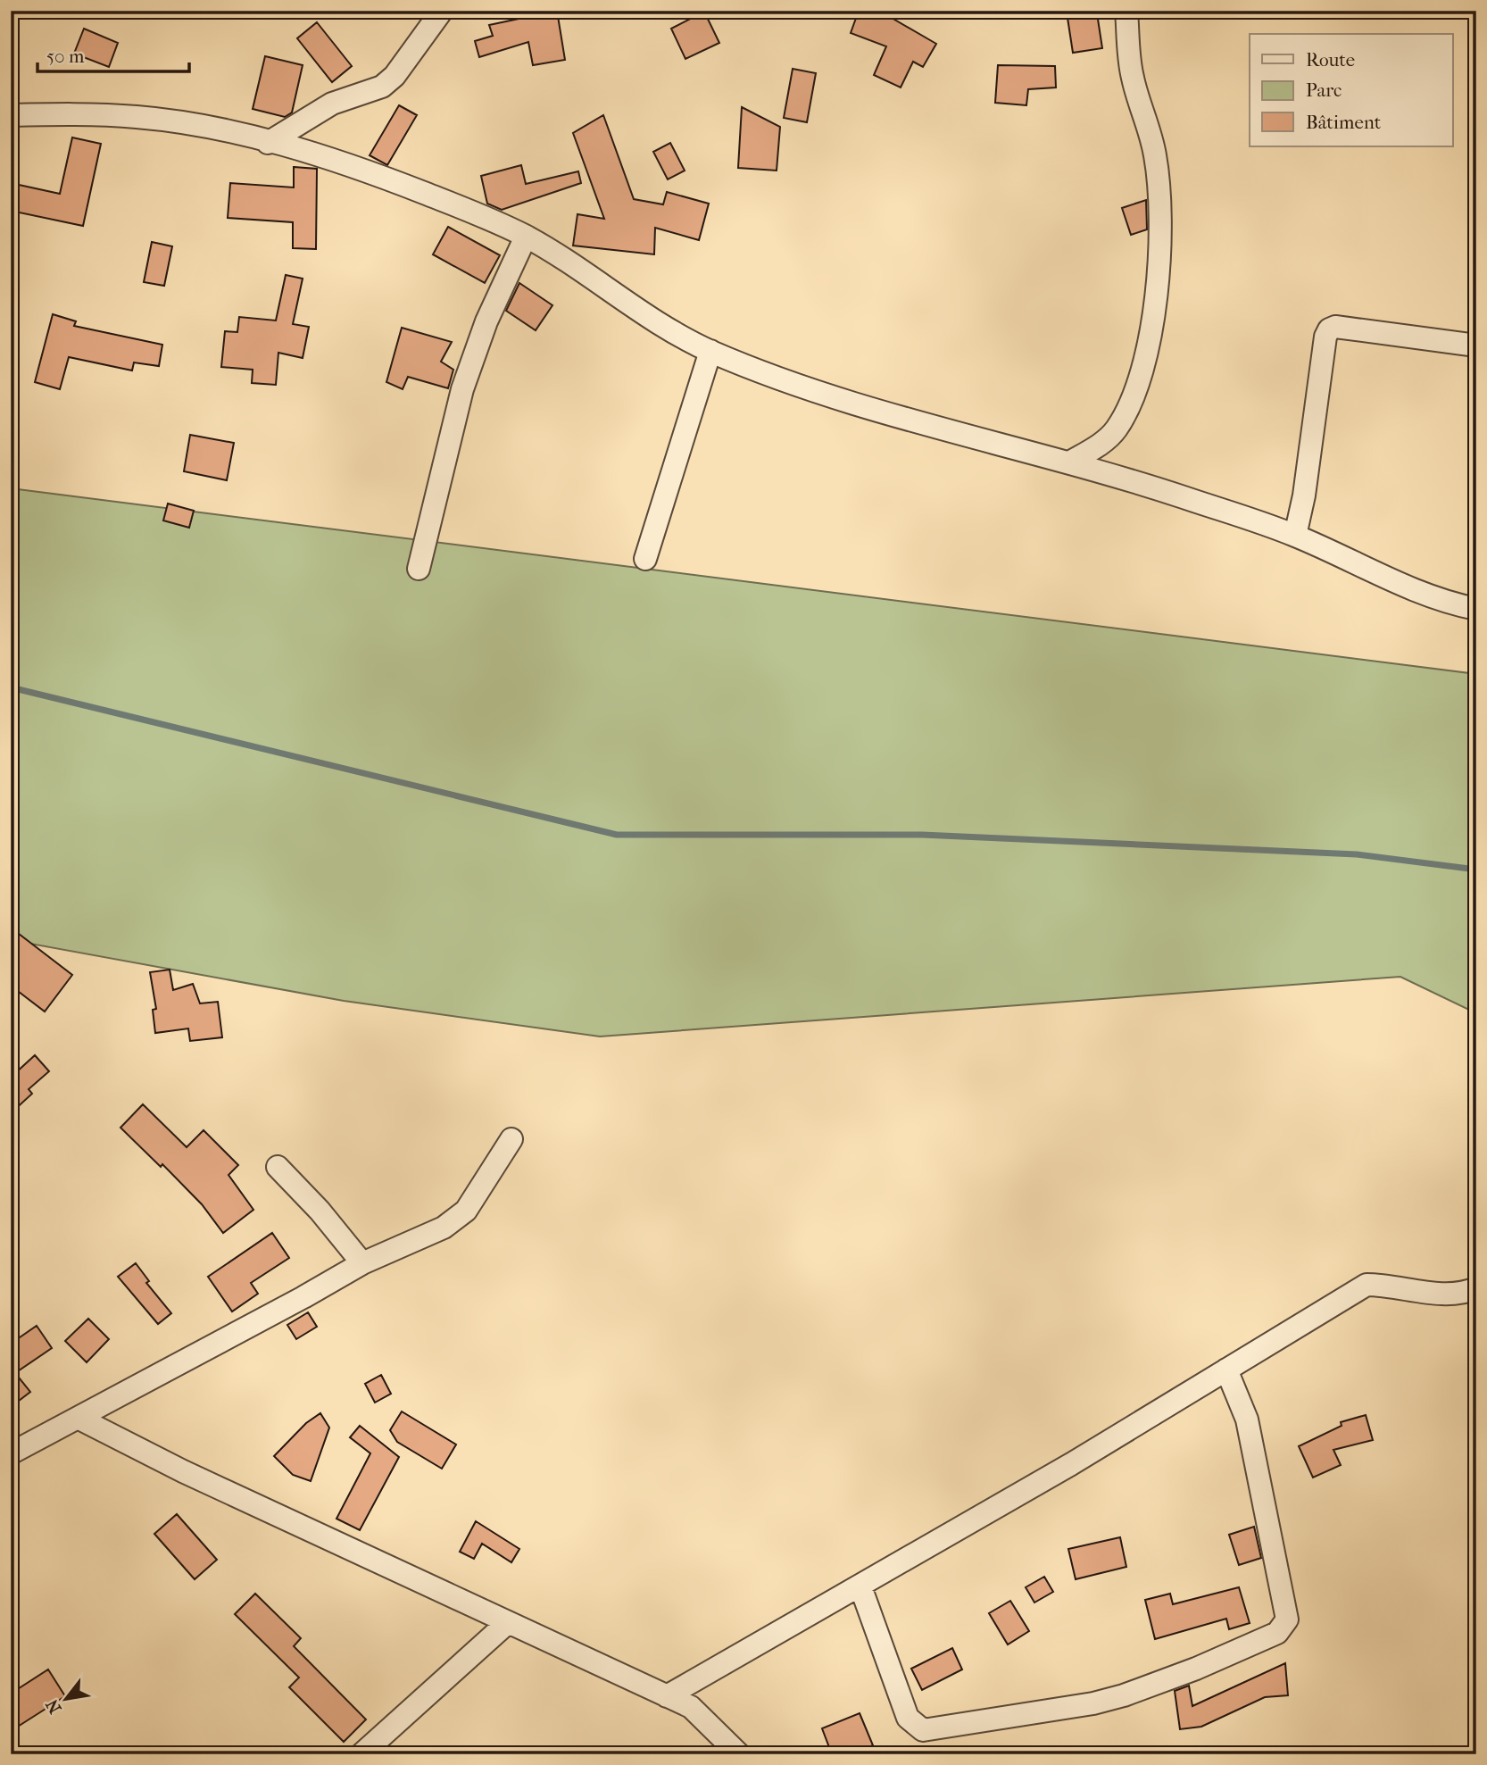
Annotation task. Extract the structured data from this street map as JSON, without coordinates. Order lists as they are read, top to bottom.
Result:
{
  "legend": ["Route", "Parc", "Bâtiment"],
  "scale_bar": "50 m",
  "north": "bottom left"
}
